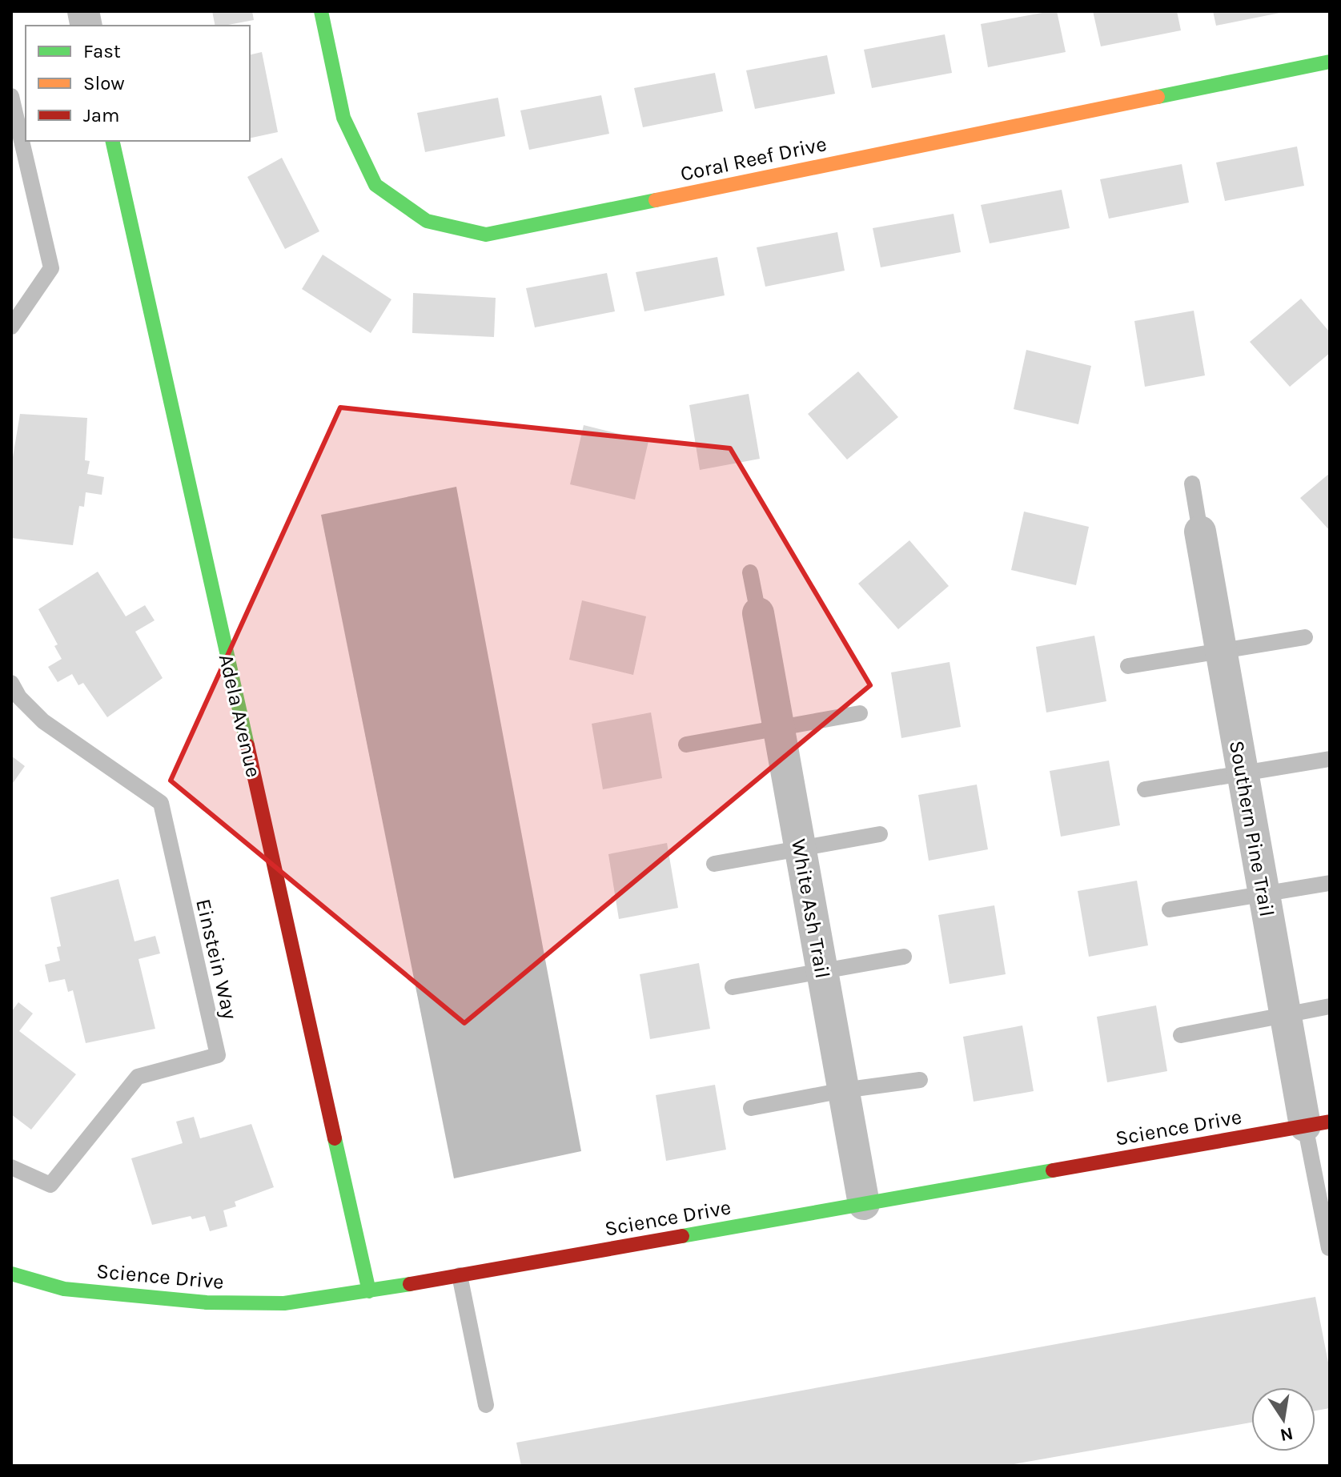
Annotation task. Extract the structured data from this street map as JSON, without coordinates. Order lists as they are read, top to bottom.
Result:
{
  "streets": {
    "street": [
      "Coral Reef Drive",
      "Adela Avenue",
      "Southern Pine Trail",
      "White Ash Trail",
      "Science Drive"
    ],
    "lane": ["Einstein Way"]
  },
  "crossings": [
    ["Adela Avenue", "Science Drive"],
    ["Southern Pine Trail", "Science Drive"],
    ["White Ash Trail", "Science Drive"]
  ],
  "legend": ["Fast", "Slow", "Jam"],
  "north": "bottom"
}
